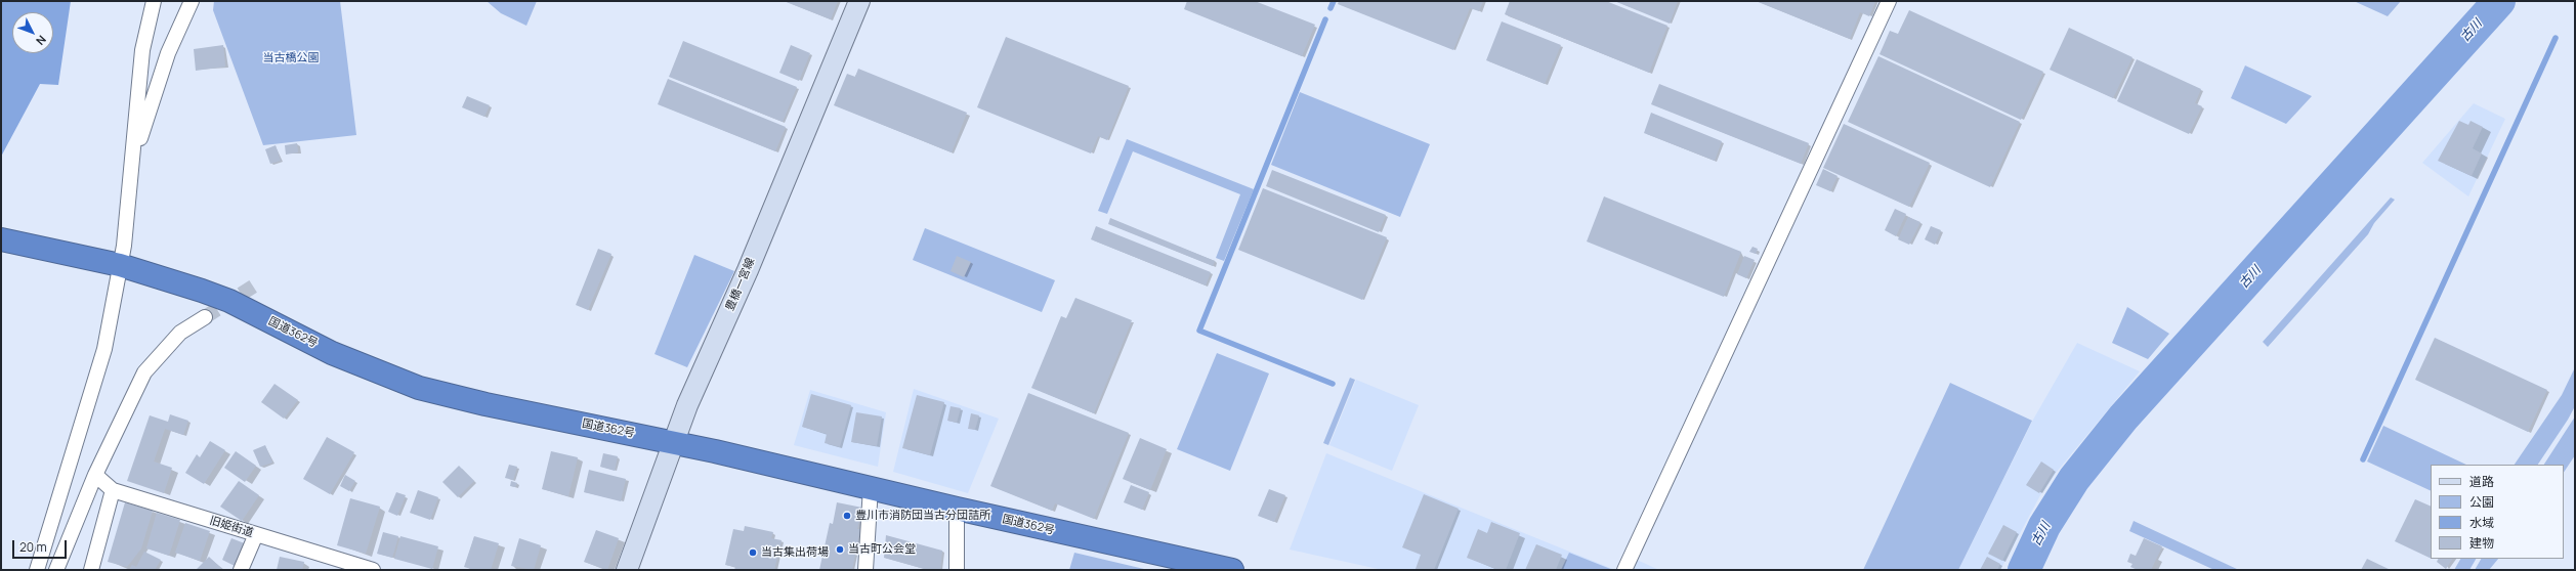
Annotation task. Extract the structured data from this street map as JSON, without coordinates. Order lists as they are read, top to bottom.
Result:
{
  "streets": {
    "highway": ["国道362号"],
    "main road": ["豊橋一宮線"],
    "street": ["旧姫街道"]
  },
  "crossings": [
    ["豊橋一宮線", "国道362号"]
  ],
  "water": ["古川"],
  "parks": ["当古橋公園"],
  "places": ["豊川市消防団当古分団詰所", "当古町公会堂", "当古集出荷場"],
  "legend": [
    "道路",
    "公園",
    "水域",
    "建物"
  ],
  "scale_bar": "20 m",
  "north": "bottom right"
}
